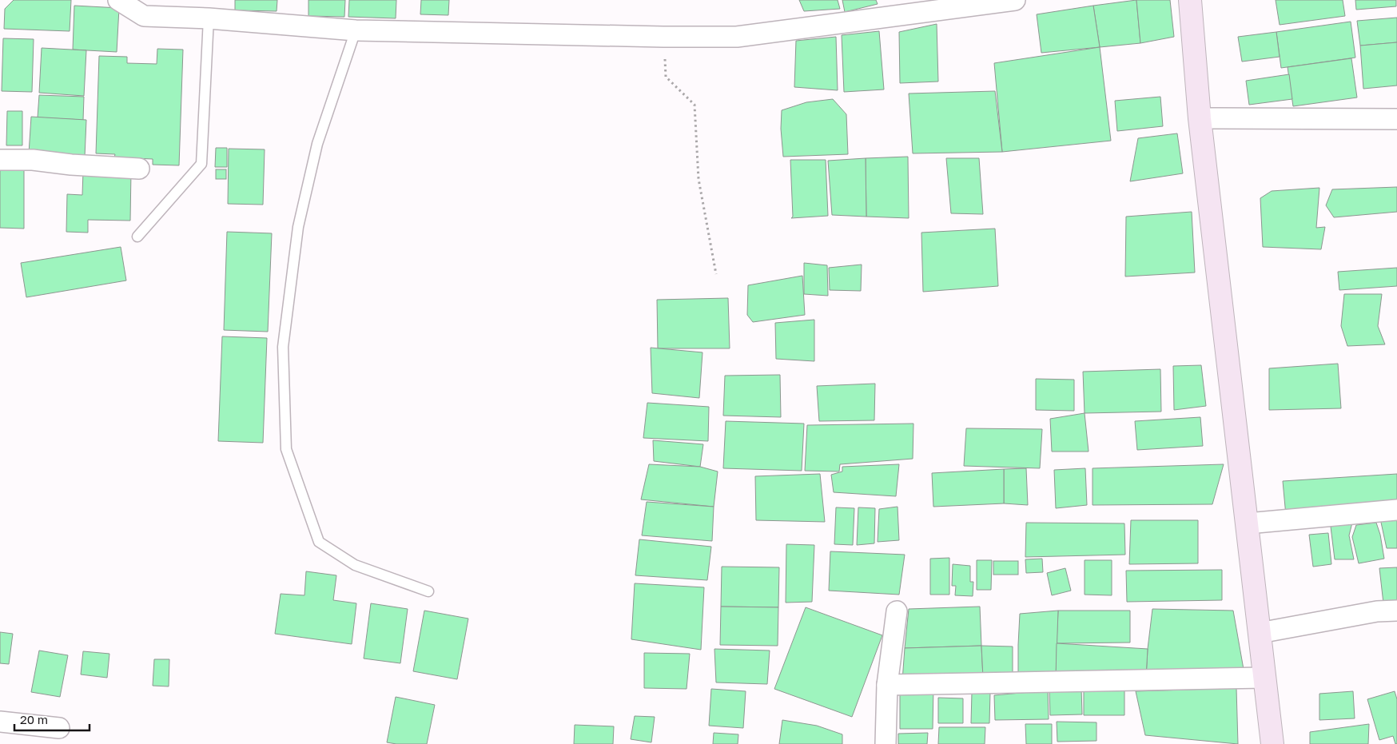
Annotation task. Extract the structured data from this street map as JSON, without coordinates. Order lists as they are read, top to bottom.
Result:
{
  "scale_bar": "20 m"
}
